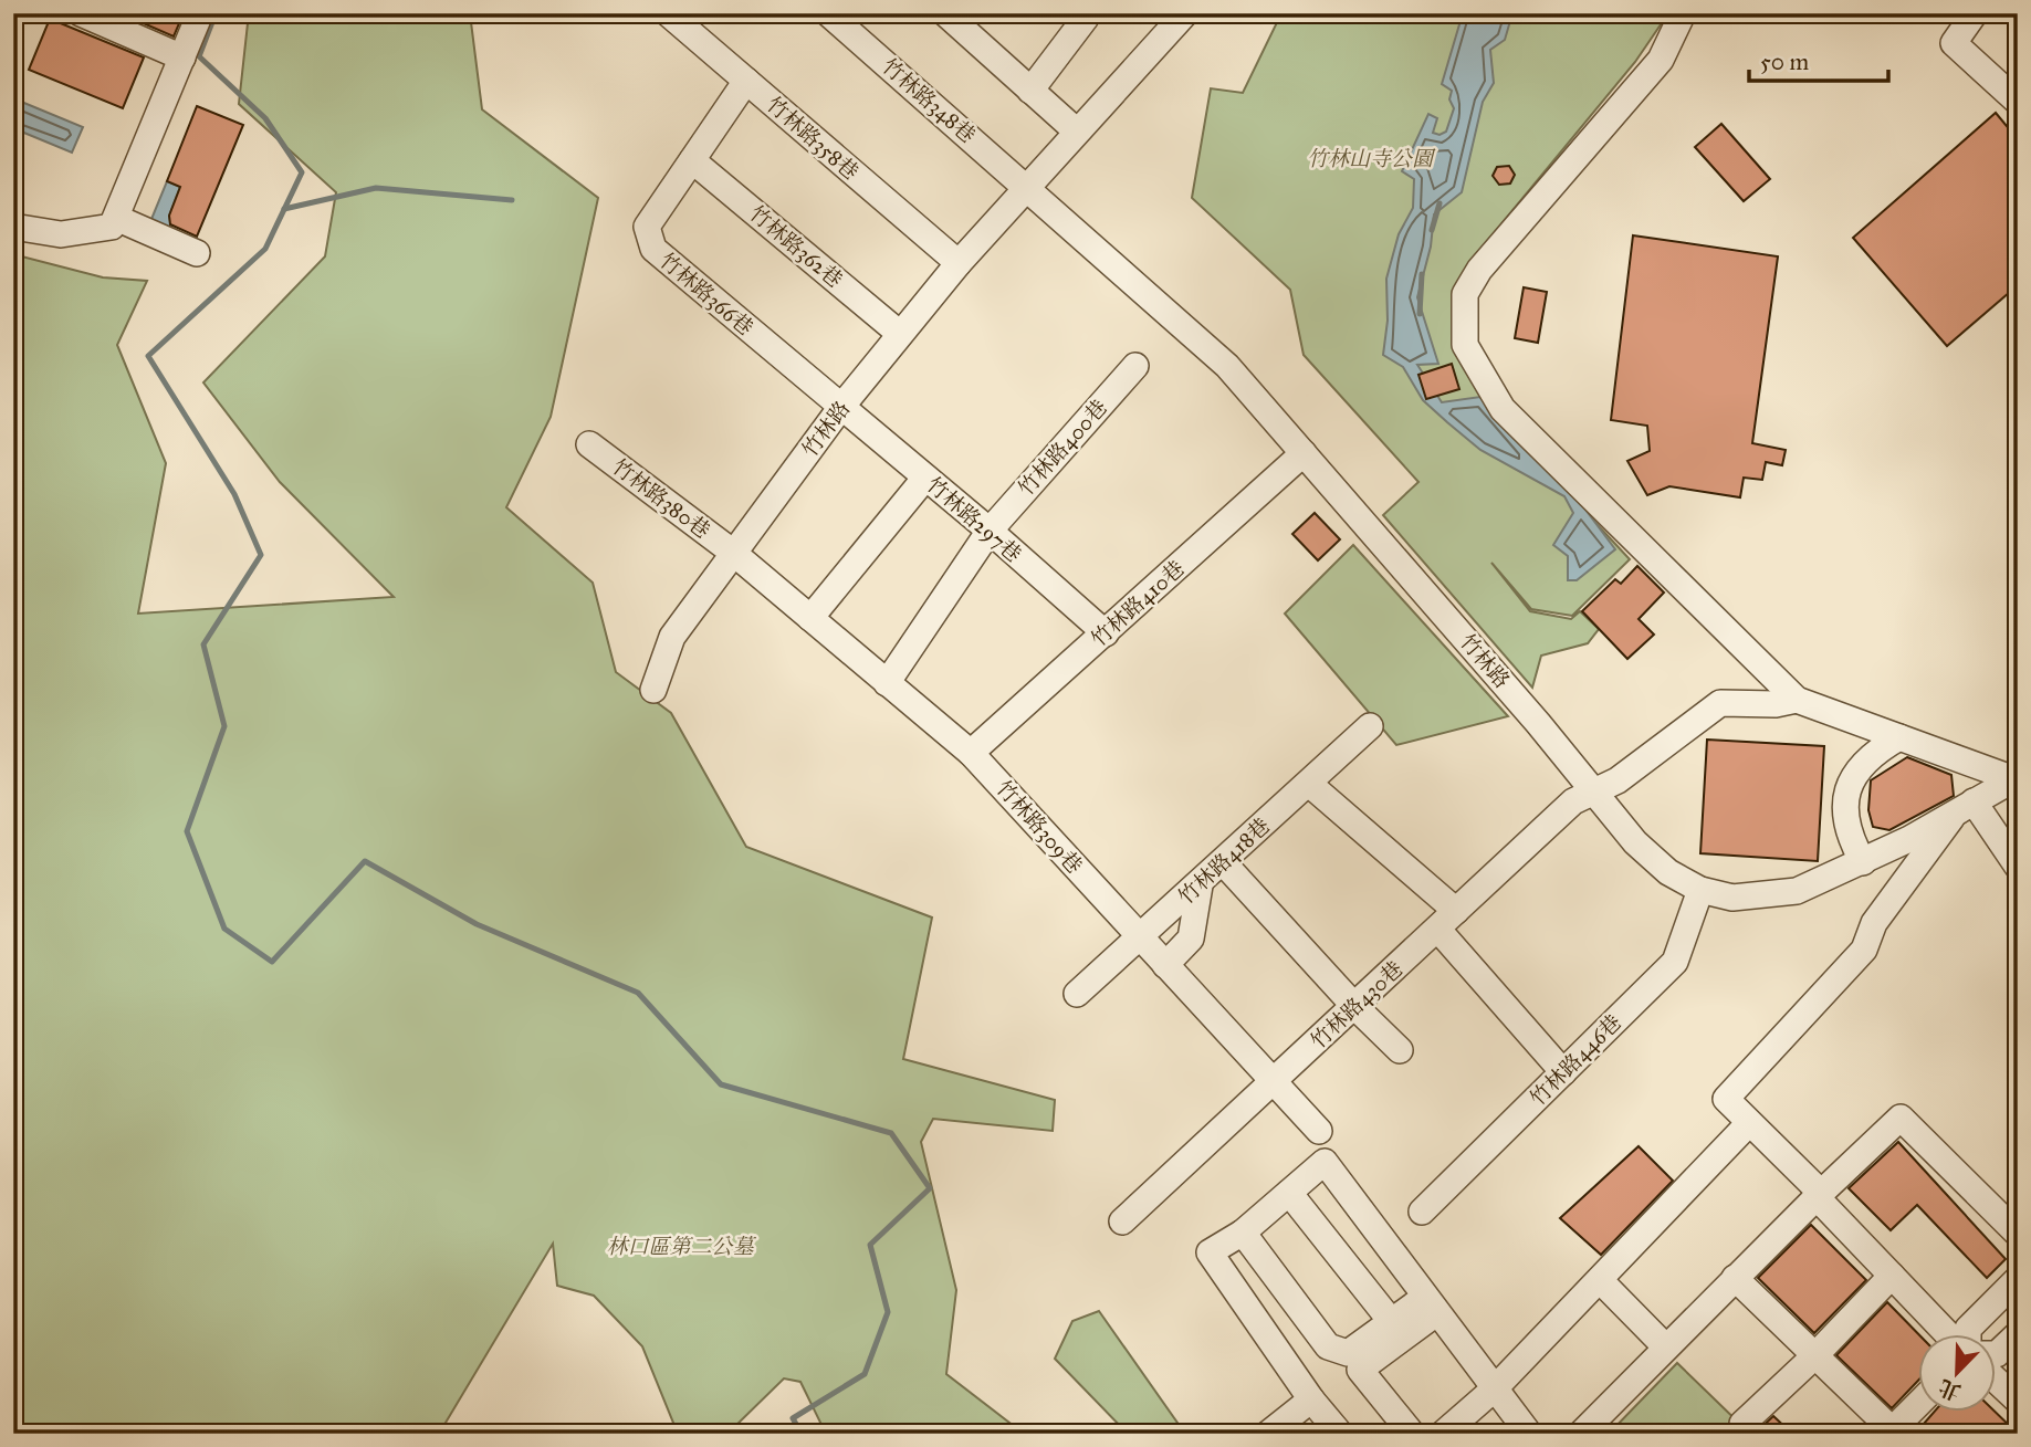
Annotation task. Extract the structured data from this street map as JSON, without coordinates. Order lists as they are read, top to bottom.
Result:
{
  "streets": {
    "street": [
      "竹林路348巷",
      "竹林路358巷",
      "竹林路362巷",
      "竹林路366巷",
      "竹林路",
      "竹林路400巷",
      "竹林路380巷",
      "竹林路297巷",
      "竹林路410巷",
      "竹林路309巷",
      "竹林路418巷",
      "竹林路430巷",
      "竹林路446巷"
    ]
  },
  "crossings": [
    ["竹林路348巷", "竹林路"],
    ["竹林路358巷", "竹林路366巷"],
    ["竹林路358巷", "竹林路"],
    ["竹林路362巷", "竹林路366巷"],
    ["竹林路362巷", "竹林路"],
    ["竹林路366巷", "竹林路"],
    ["竹林路366巷", "竹林路297巷"],
    ["竹林路", "竹林路380巷"],
    ["竹林路", "竹林路297巷"],
    ["竹林路", "竹林路410巷"],
    ["竹林路", "竹林路309巷"],
    ["竹林路", "竹林路430巷"],
    ["竹林路", "竹林路446巷"],
    ["竹林路400巷", "竹林路297巷"],
    ["竹林路400巷", "竹林路309巷"],
    ["竹林路380巷", "竹林路309巷"],
    ["竹林路297巷", "竹林路410巷"],
    ["竹林路410巷", "竹林路309巷"],
    ["竹林路309巷", "竹林路418巷"],
    ["竹林路309巷", "竹林路430巷"]
  ],
  "parks": ["竹林山寺公園", "林口區第二公墓"],
  "scale_bar": "50 m",
  "north": "bottom left"
}
